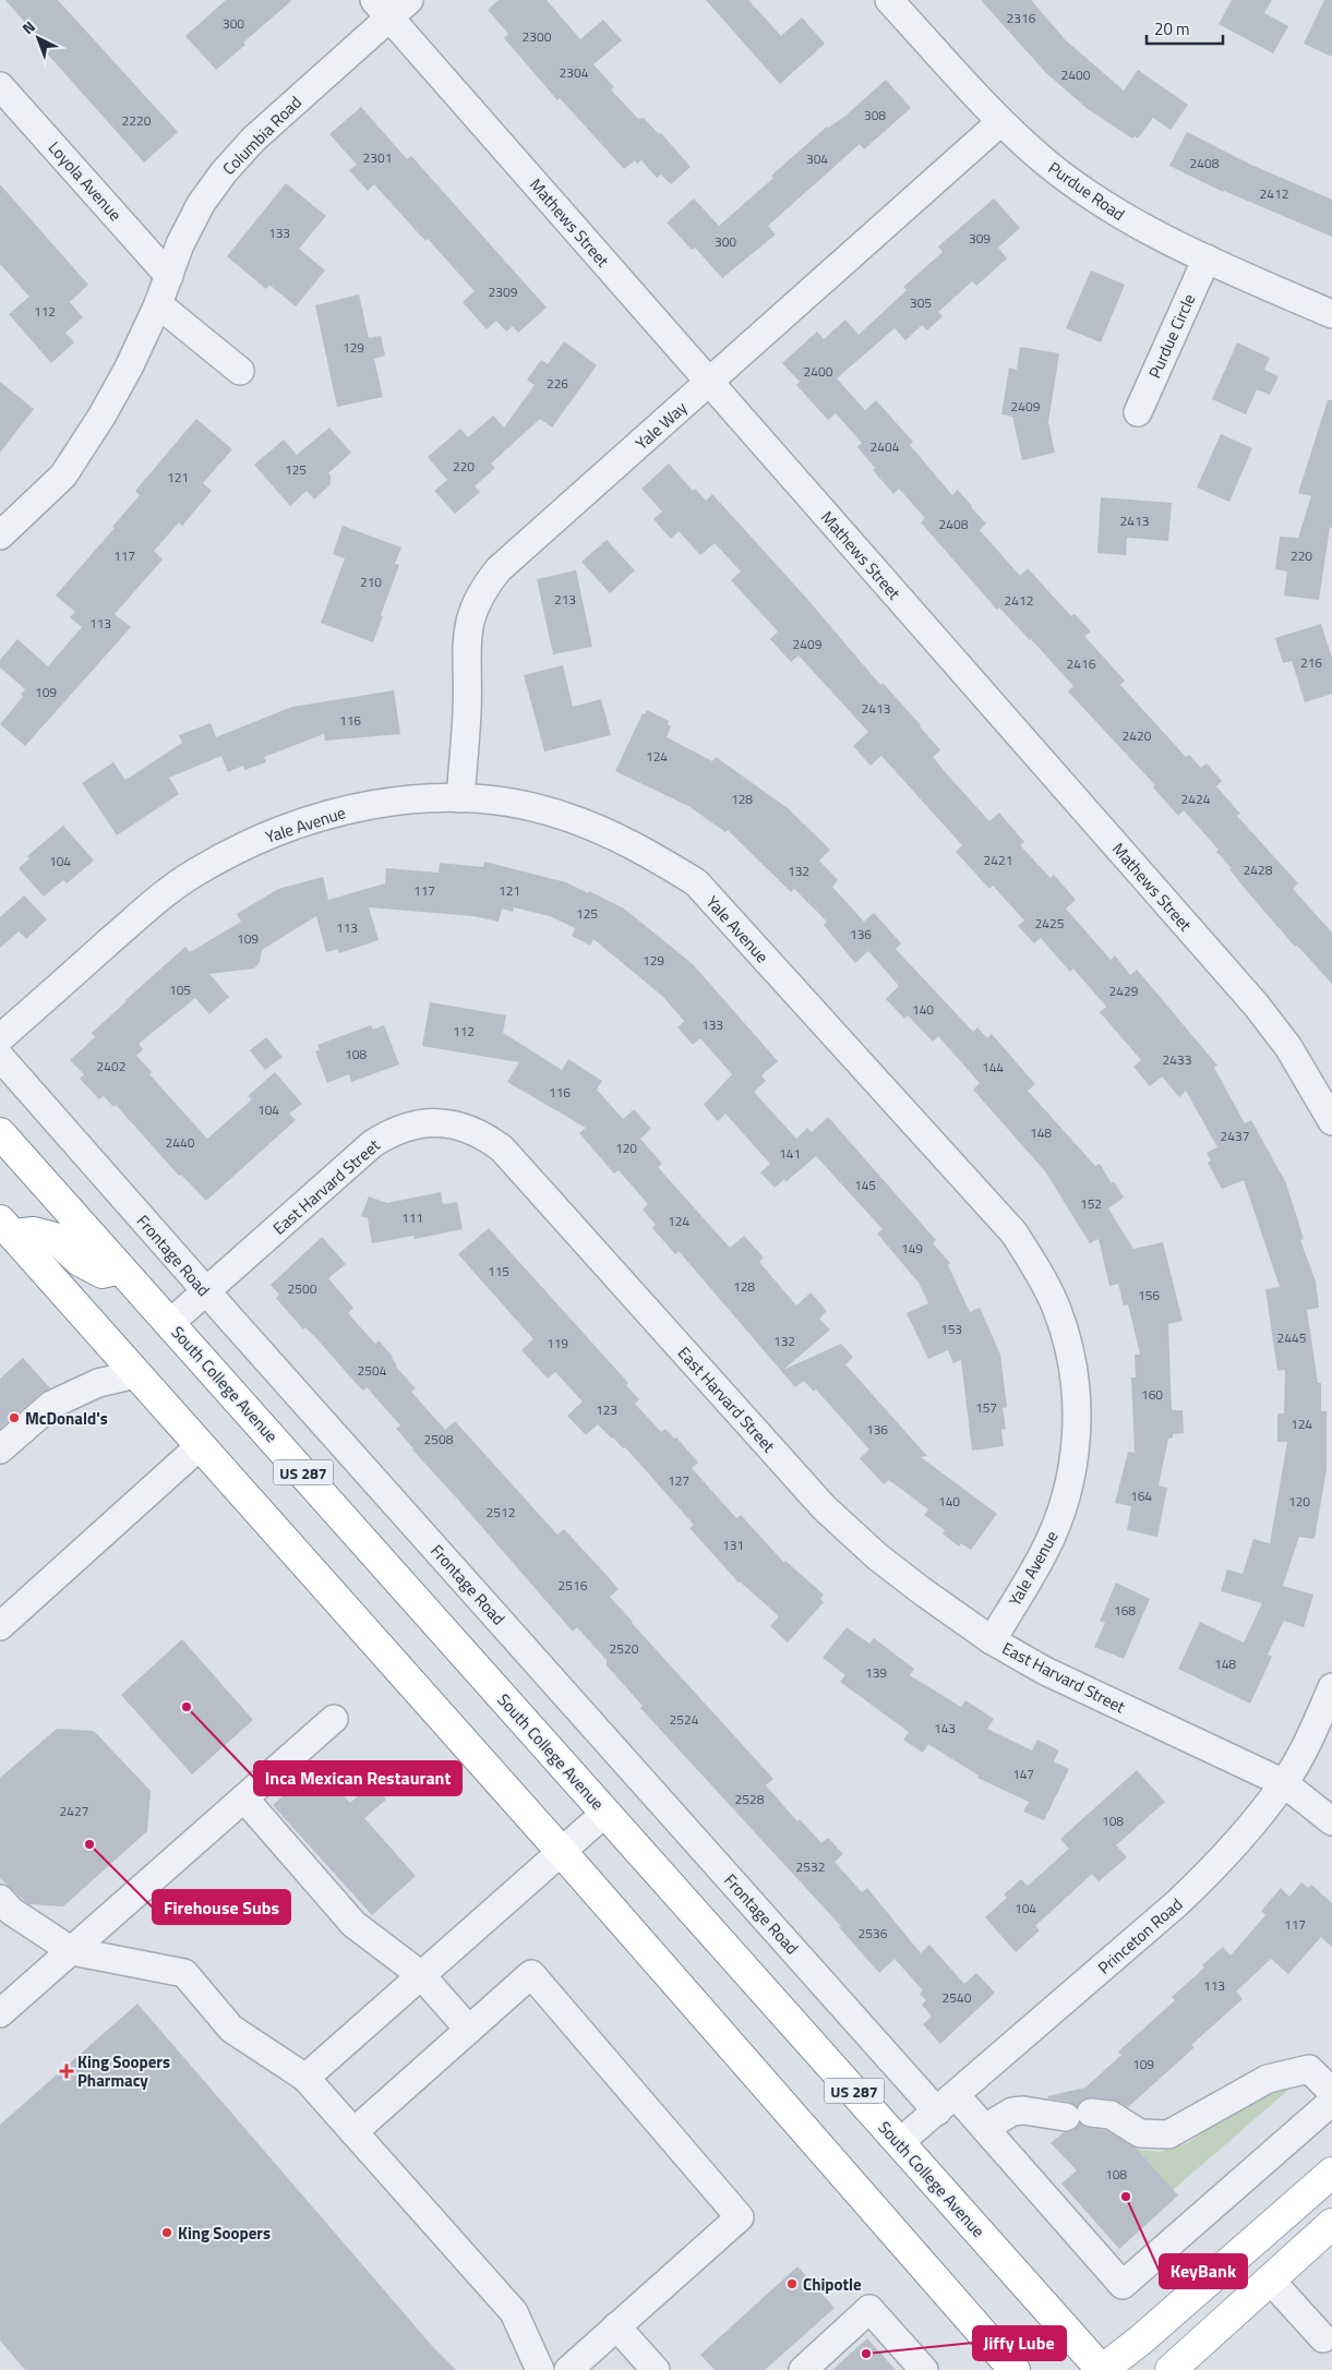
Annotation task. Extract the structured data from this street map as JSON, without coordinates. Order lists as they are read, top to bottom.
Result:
{
  "streets": {
    "main road": ["South College Avenue", "US 287"],
    "street": [
      "Columbia Road",
      "Loyola Avenue",
      "Purdue Road",
      "Mathews Street",
      "Purdue Circle",
      "Yale Way",
      "Yale Avenue",
      "East Harvard Street",
      "Frontage Road",
      "Princeton Road"
    ]
  },
  "crossings": [
    ["Columbia Road", "Loyola Avenue"],
    ["Columbia Road", "Mathews Street"],
    ["Purdue Road", "Purdue Circle"],
    ["Purdue Road", "Yale Way"],
    ["Mathews Street", "Yale Way"],
    ["Yale Way", "Yale Avenue"],
    ["Yale Avenue", "East Harvard Street"],
    ["East Harvard Street", "Frontage Road"],
    ["East Harvard Street", "South College Avenue"],
    ["East Harvard Street", "Princeton Road"],
    ["Frontage Road", "Princeton Road"],
    ["South College Avenue", "Princeton Road"]
  ],
  "places": {
    "other": [
      "McDonald's",
      "Inca Mexican Restaurant",
      "Firehouse Subs",
      "KeyBank",
      "King Soopers",
      "Chipotle",
      "Jiffy Lube"
    ],
    "health": ["King Soopers Pharmacy"]
  },
  "house_numbers": [
    "2316",
    "300",
    "2300",
    "2304",
    "2400",
    "308",
    "2220",
    "2301",
    "304",
    "2408",
    "2412",
    "133",
    "309",
    "300",
    "2309",
    "305",
    "112",
    "129",
    "2400",
    "226",
    "2409",
    "2404",
    "220",
    "125",
    "121",
    "2413",
    "2408",
    "117",
    "220",
    "210",
    "213",
    "2412",
    "113",
    "2409",
    "216",
    "2416",
    "109",
    "2413",
    "116",
    "2420",
    "124",
    "128",
    "2424",
    "2421",
    "104",
    "2428",
    "132",
    "117",
    "121",
    "125",
    "2425",
    "113",
    "136",
    "109",
    "129",
    "105",
    "2429",
    "140",
    "133",
    "112",
    "108",
    "2433",
    "2402",
    "144",
    "116",
    "104",
    "148",
    "2437",
    "2440",
    "120",
    "141",
    "145",
    "152",
    "111",
    "124",
    "149",
    "115",
    "128",
    "2500",
    "156",
    "153",
    "2445",
    "132",
    "119",
    "2504",
    "160",
    "157",
    "123",
    "124",
    "136",
    "2508",
    "127",
    "164",
    "140",
    "120",
    "2512",
    "131",
    "2516",
    "168",
    "2520",
    "148",
    "139",
    "2524",
    "143",
    "147",
    "2528",
    "2427",
    "108",
    "2532",
    "104",
    "117",
    "2536",
    "113",
    "2540",
    "109",
    "108"
  ],
  "scale_bar": "20 m",
  "north": "top left"
}
